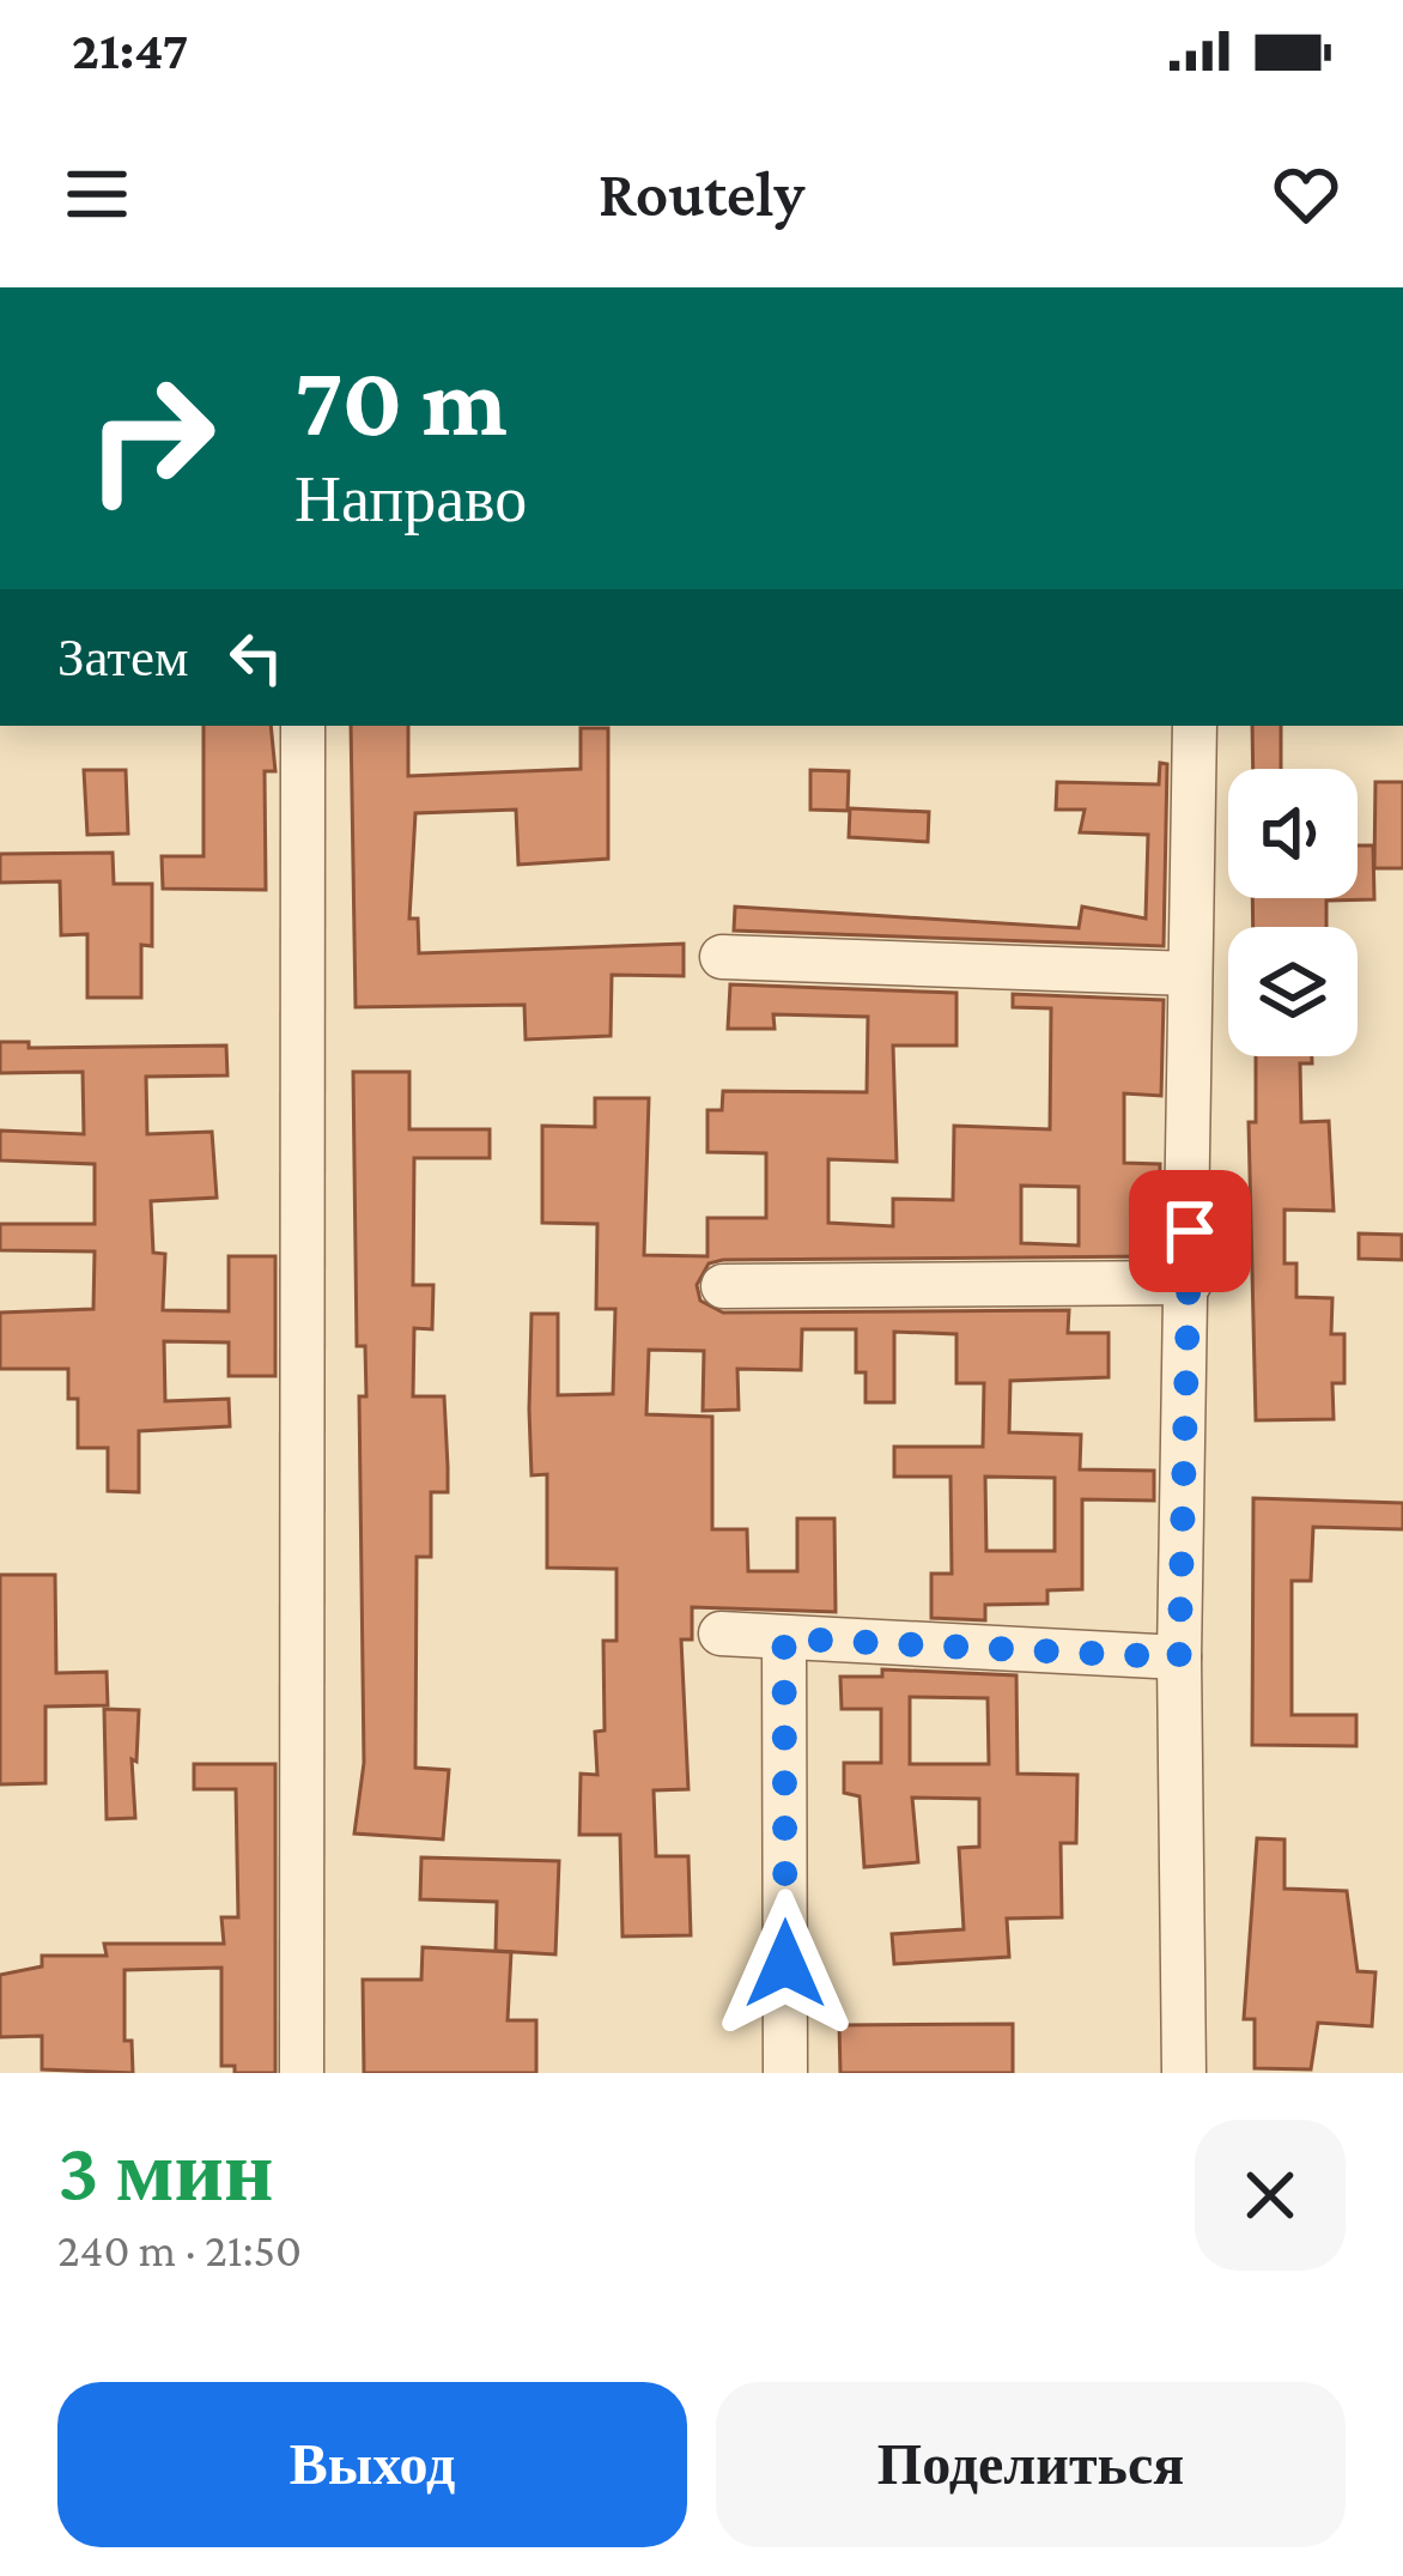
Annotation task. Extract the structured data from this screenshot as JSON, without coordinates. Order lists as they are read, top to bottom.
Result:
{
  "page": {
    "status": "21:47",
    "header": "Routely",
    "turn": ["70 m", "Направо"],
    "then": "Затем",
    "heading": ["3 мин", "240 m · 21:50"],
    "buttons": ["Выход", "Поделиться"]
  }
}
